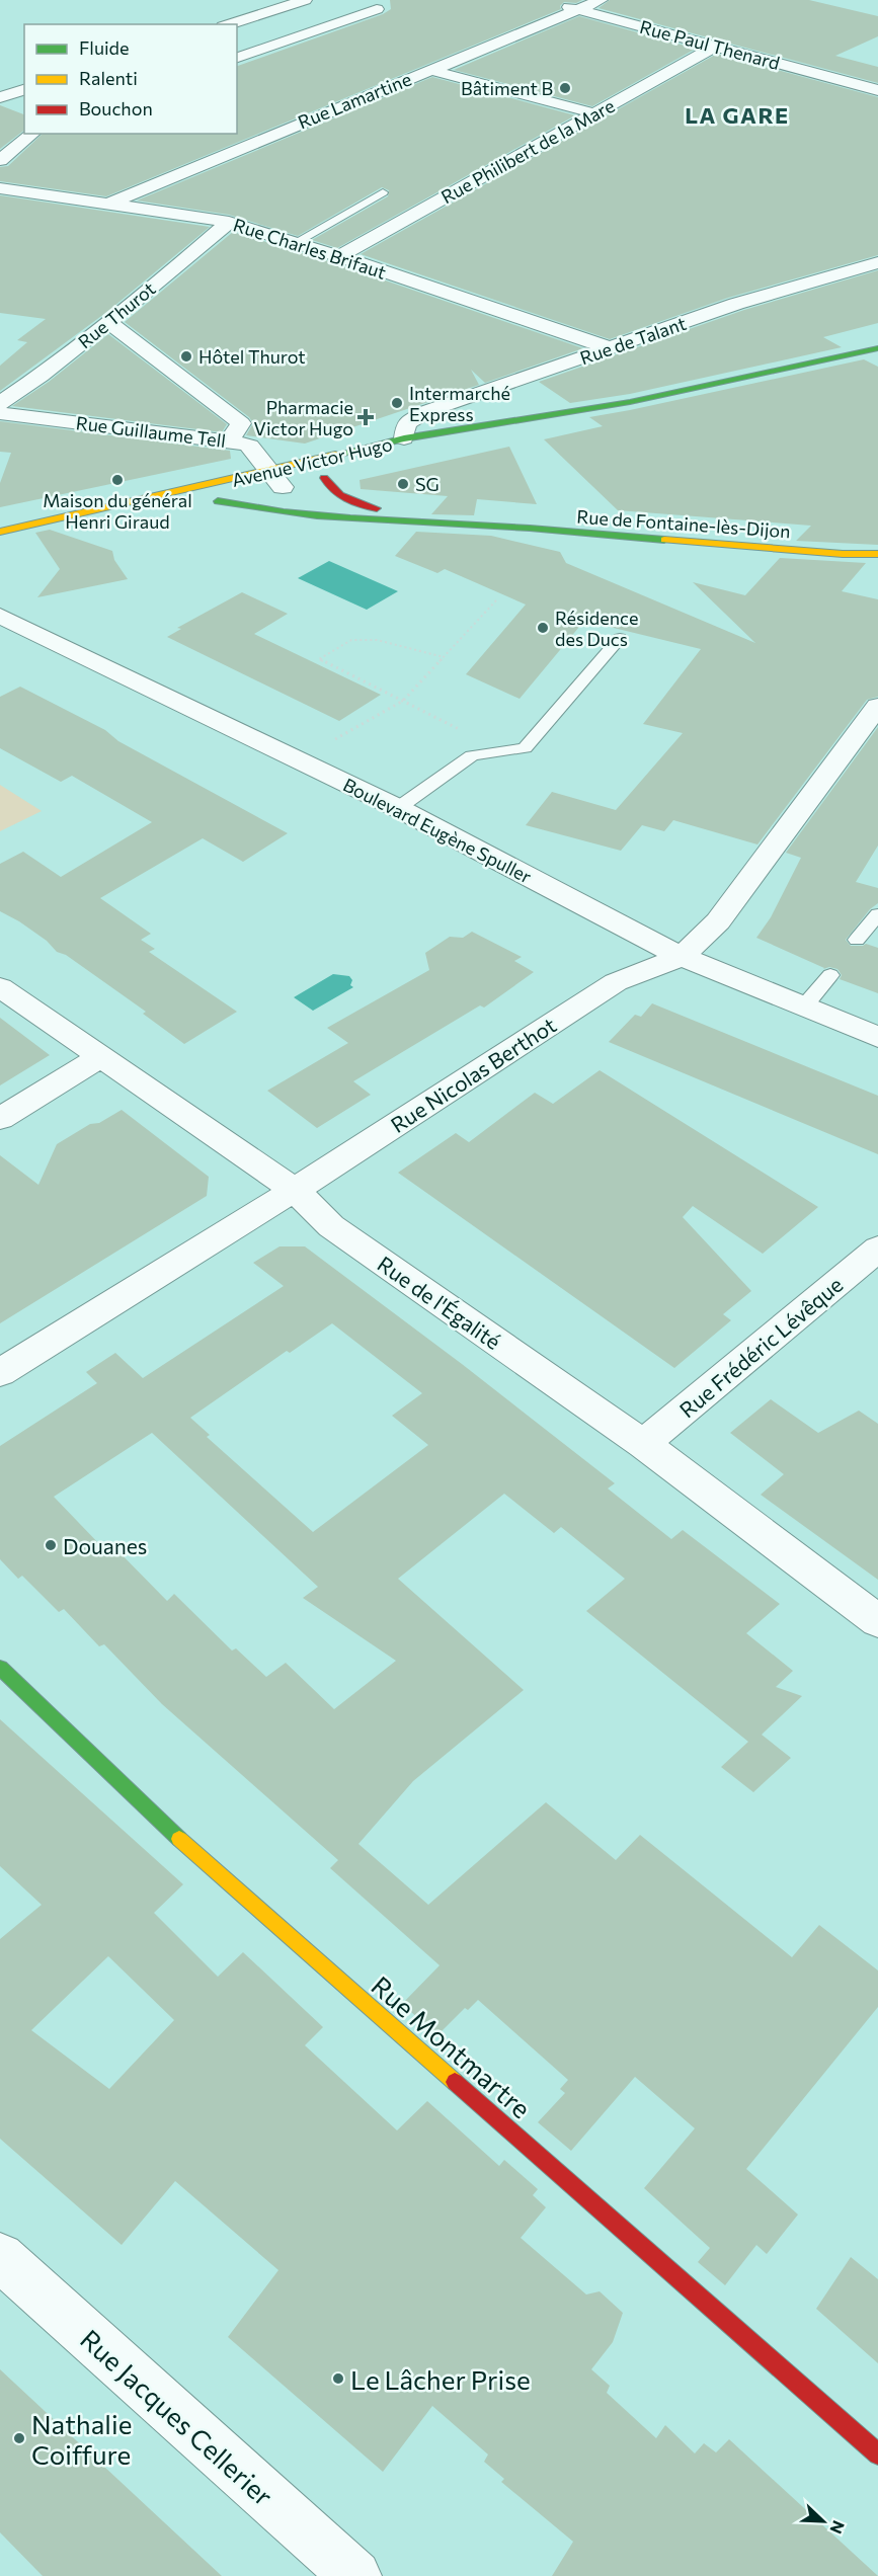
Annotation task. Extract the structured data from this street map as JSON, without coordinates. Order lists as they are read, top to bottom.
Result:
{
  "streets": {
    "main road": ["Avenue Victor Hugo", "Rue de Fontaine-lès-Dijon", "Rue Montmartre"],
    "street": [
      "Rue Paul Thenard",
      "Rue Lamartine",
      "Rue Philibert de la Mare",
      "Rue Charles Brifaut",
      "Rue Thurot",
      "Rue de Talant",
      "Rue Guillaume Tell",
      "Boulevard Eugène Spuller",
      "Rue Nicolas Berthot",
      "Rue de l'Égalité",
      "Rue Frédéric Lévêque",
      "Rue Jacques Cellerier"
    ]
  },
  "crossings": [
    ["Rue Paul Thenard", "Rue Lamartine"],
    ["Rue Paul Thenard", "Rue Philibert de la Mare"],
    ["Rue Lamartine", "Rue Charles Brifaut"],
    ["Rue Philibert de la Mare", "Rue Charles Brifaut"],
    ["Rue Charles Brifaut", "Rue Thurot"],
    ["Rue Charles Brifaut", "Rue de Talant"],
    ["Rue de Talant", "Avenue Victor Hugo"],
    ["Rue Guillaume Tell", "Avenue Victor Hugo"],
    ["Rue Guillaume Tell", "Rue de Fontaine-lès-Dijon"],
    ["Avenue Victor Hugo", "Rue de Fontaine-lès-Dijon"],
    ["Boulevard Eugène Spuller", "Rue Nicolas Berthot"],
    ["Rue Nicolas Berthot", "Rue de l'Égalité"],
    ["Rue de l'Égalité", "Rue Frédéric Lévêque"]
  ],
  "districts": ["LA GARE"],
  "places": {
    "other": [
      "Bâtiment B",
      "Hôtel Thurot",
      "Intermarché Express",
      "Maison du général Henri Giraud",
      "SG",
      "Résidence des Ducs",
      "Douanes",
      "Le Lâcher Prise",
      "Nathalie Coiffure"
    ],
    "health": ["Pharmacie Victor Hugo"]
  },
  "legend": ["Fluide", "Ralenti", "Bouchon"],
  "north": "bottom right"
}
